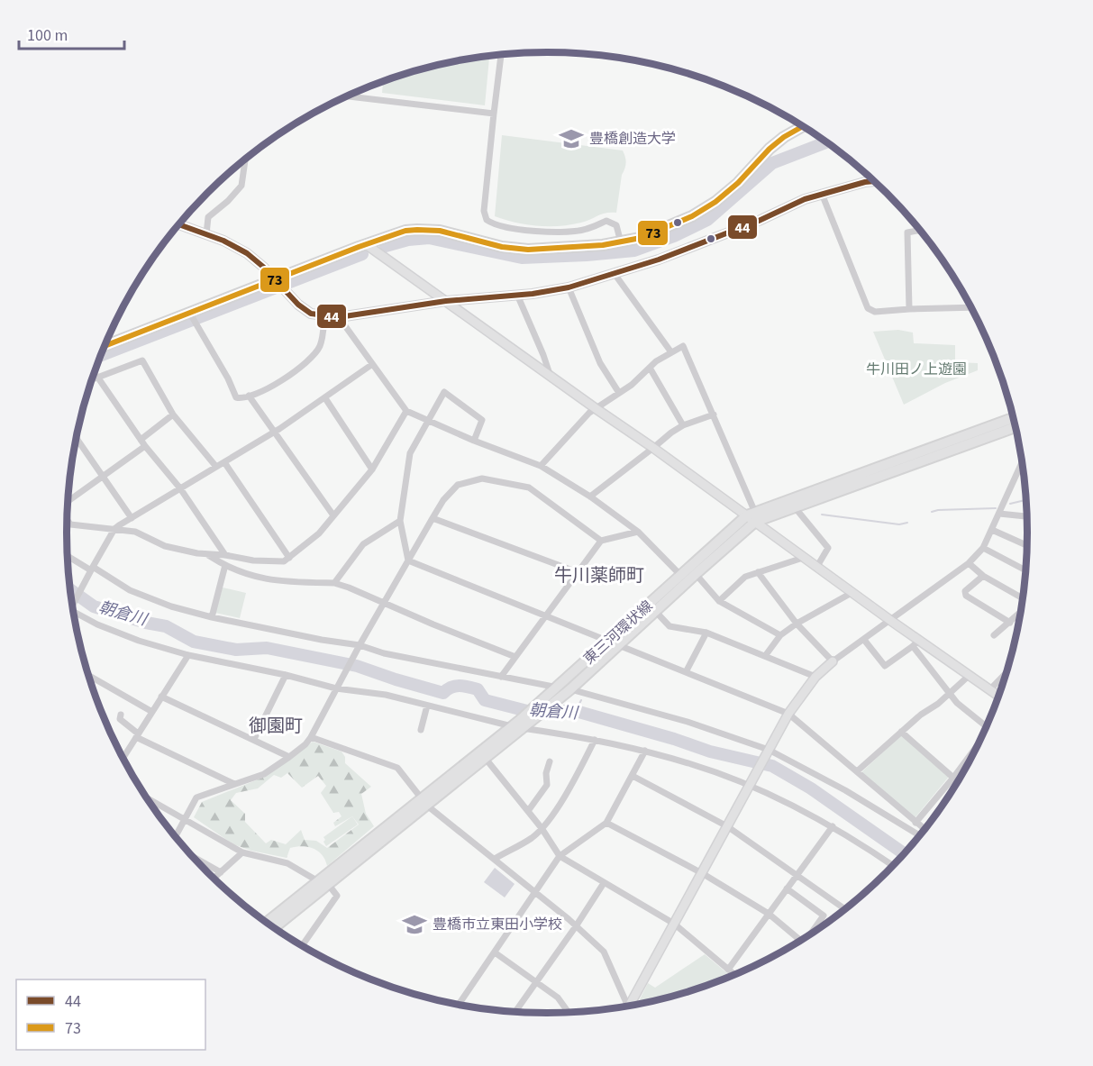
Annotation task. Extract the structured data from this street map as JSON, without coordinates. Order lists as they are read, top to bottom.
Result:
{
  "streets": {
    "main road": ["東三河環状線"]
  },
  "districts": ["牛川薬師町", "御園町"],
  "water": ["朝倉川"],
  "parks": ["牛川田ノ上遊園"],
  "places": {
    "school or university": ["豊橋創造大学", "豊橋市立東田小学校"]
  },
  "lines": ["transit line 73", "transit line 44"],
  "legend": ["44", "73"],
  "scale_bar": "100 m"
}
